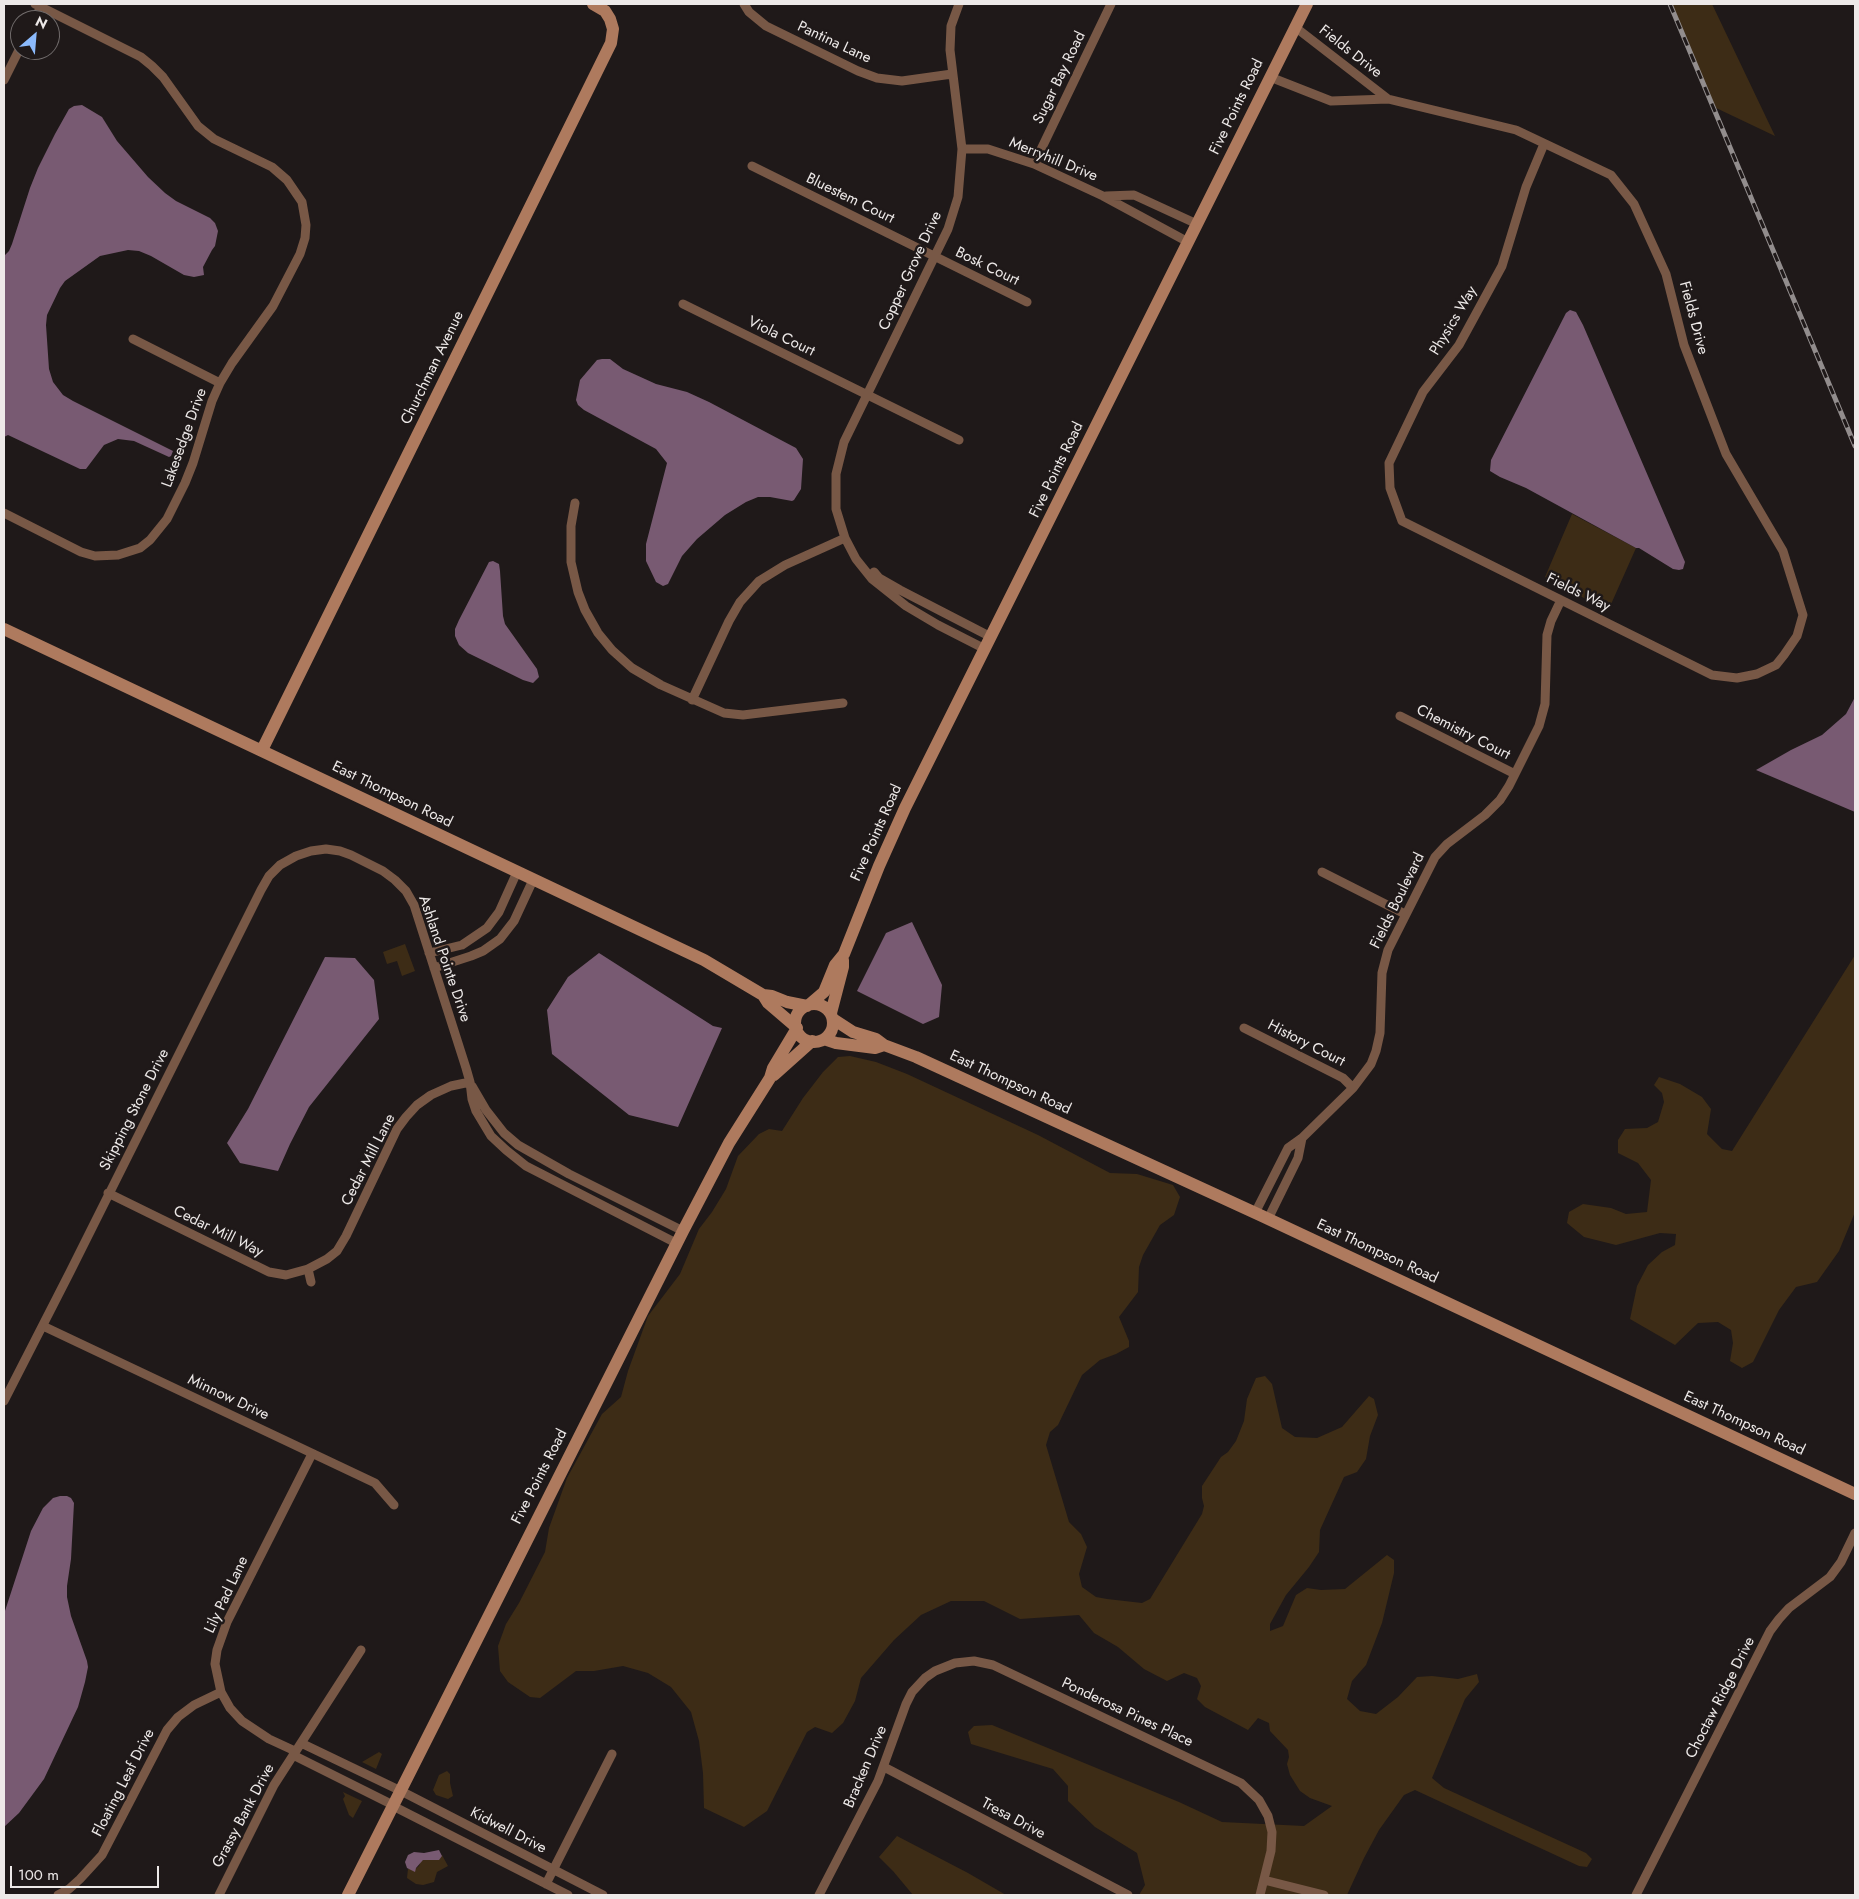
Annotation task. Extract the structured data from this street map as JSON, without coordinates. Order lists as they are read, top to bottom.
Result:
{
  "streets": {
    "street": [
      "Pantina Lane",
      "Fields Drive",
      "Sugar Bay Road",
      "Five Points Road",
      "Merryhill Drive",
      "Bluestem Court",
      "Bosk Court",
      "Copper Grove Drive",
      "Physics Way",
      "Viola Court",
      "Churchman Avenue",
      "Lakesedge Drive",
      "Fields Way",
      "Chemistry Court",
      "East Thompson Road",
      "Fields Boulevard",
      "Ashland Pointe Drive",
      "History Court",
      "Skipping Stone Drive",
      "Cedar Mill Lane",
      "Cedar Mill Way",
      "Minnow Drive",
      "Lily Pad Lane",
      "Choctaw Ridge Drive",
      "Ponderosa Pines Place",
      "Bracken Drive",
      "Floating Leaf Drive",
      "Grassy Bank Drive",
      "Tresa Drive",
      "Kidwell Drive"
    ]
  },
  "crossings": [
    ["Pantina Lane", "Copper Grove Drive"],
    ["Fields Drive", "Five Points Road"],
    ["Fields Drive", "Physics Way"],
    ["Fields Drive", "Fields Way"],
    ["Sugar Bay Road", "Merryhill Drive"],
    ["Five Points Road", "Merryhill Drive"],
    ["Five Points Road", "Copper Grove Drive"],
    ["Five Points Road", "East Thompson Road"],
    ["Five Points Road", "Ashland Pointe Drive"],
    ["Five Points Road", "Lily Pad Lane"],
    ["Five Points Road", "Kidwell Drive"],
    ["Merryhill Drive", "Copper Grove Drive"],
    ["Bluestem Court", "Bosk Court"],
    ["Bluestem Court", "Copper Grove Drive"],
    ["Bosk Court", "Copper Grove Drive"],
    ["Copper Grove Drive", "Viola Court"],
    ["Physics Way", "Fields Way"],
    ["Churchman Avenue", "East Thompson Road"],
    ["Fields Way", "Fields Boulevard"],
    ["Chemistry Court", "Fields Boulevard"],
    ["East Thompson Road", "Fields Boulevard"],
    ["Fields Boulevard", "History Court"],
    ["Ashland Pointe Drive", "Skipping Stone Drive"],
    ["Ashland Pointe Drive", "Cedar Mill Lane"],
    ["Skipping Stone Drive", "Cedar Mill Way"],
    ["Skipping Stone Drive", "Minnow Drive"],
    ["Cedar Mill Lane", "Cedar Mill Way"],
    ["Minnow Drive", "Lily Pad Lane"],
    ["Lily Pad Lane", "Floating Leaf Drive"],
    ["Lily Pad Lane", "Grassy Bank Drive"],
    ["Lily Pad Lane", "Kidwell Drive"],
    ["Ponderosa Pines Place", "Bracken Drive"],
    ["Bracken Drive", "Tresa Drive"]
  ],
  "scale_bar": "100 m",
  "north": "top right"
}
